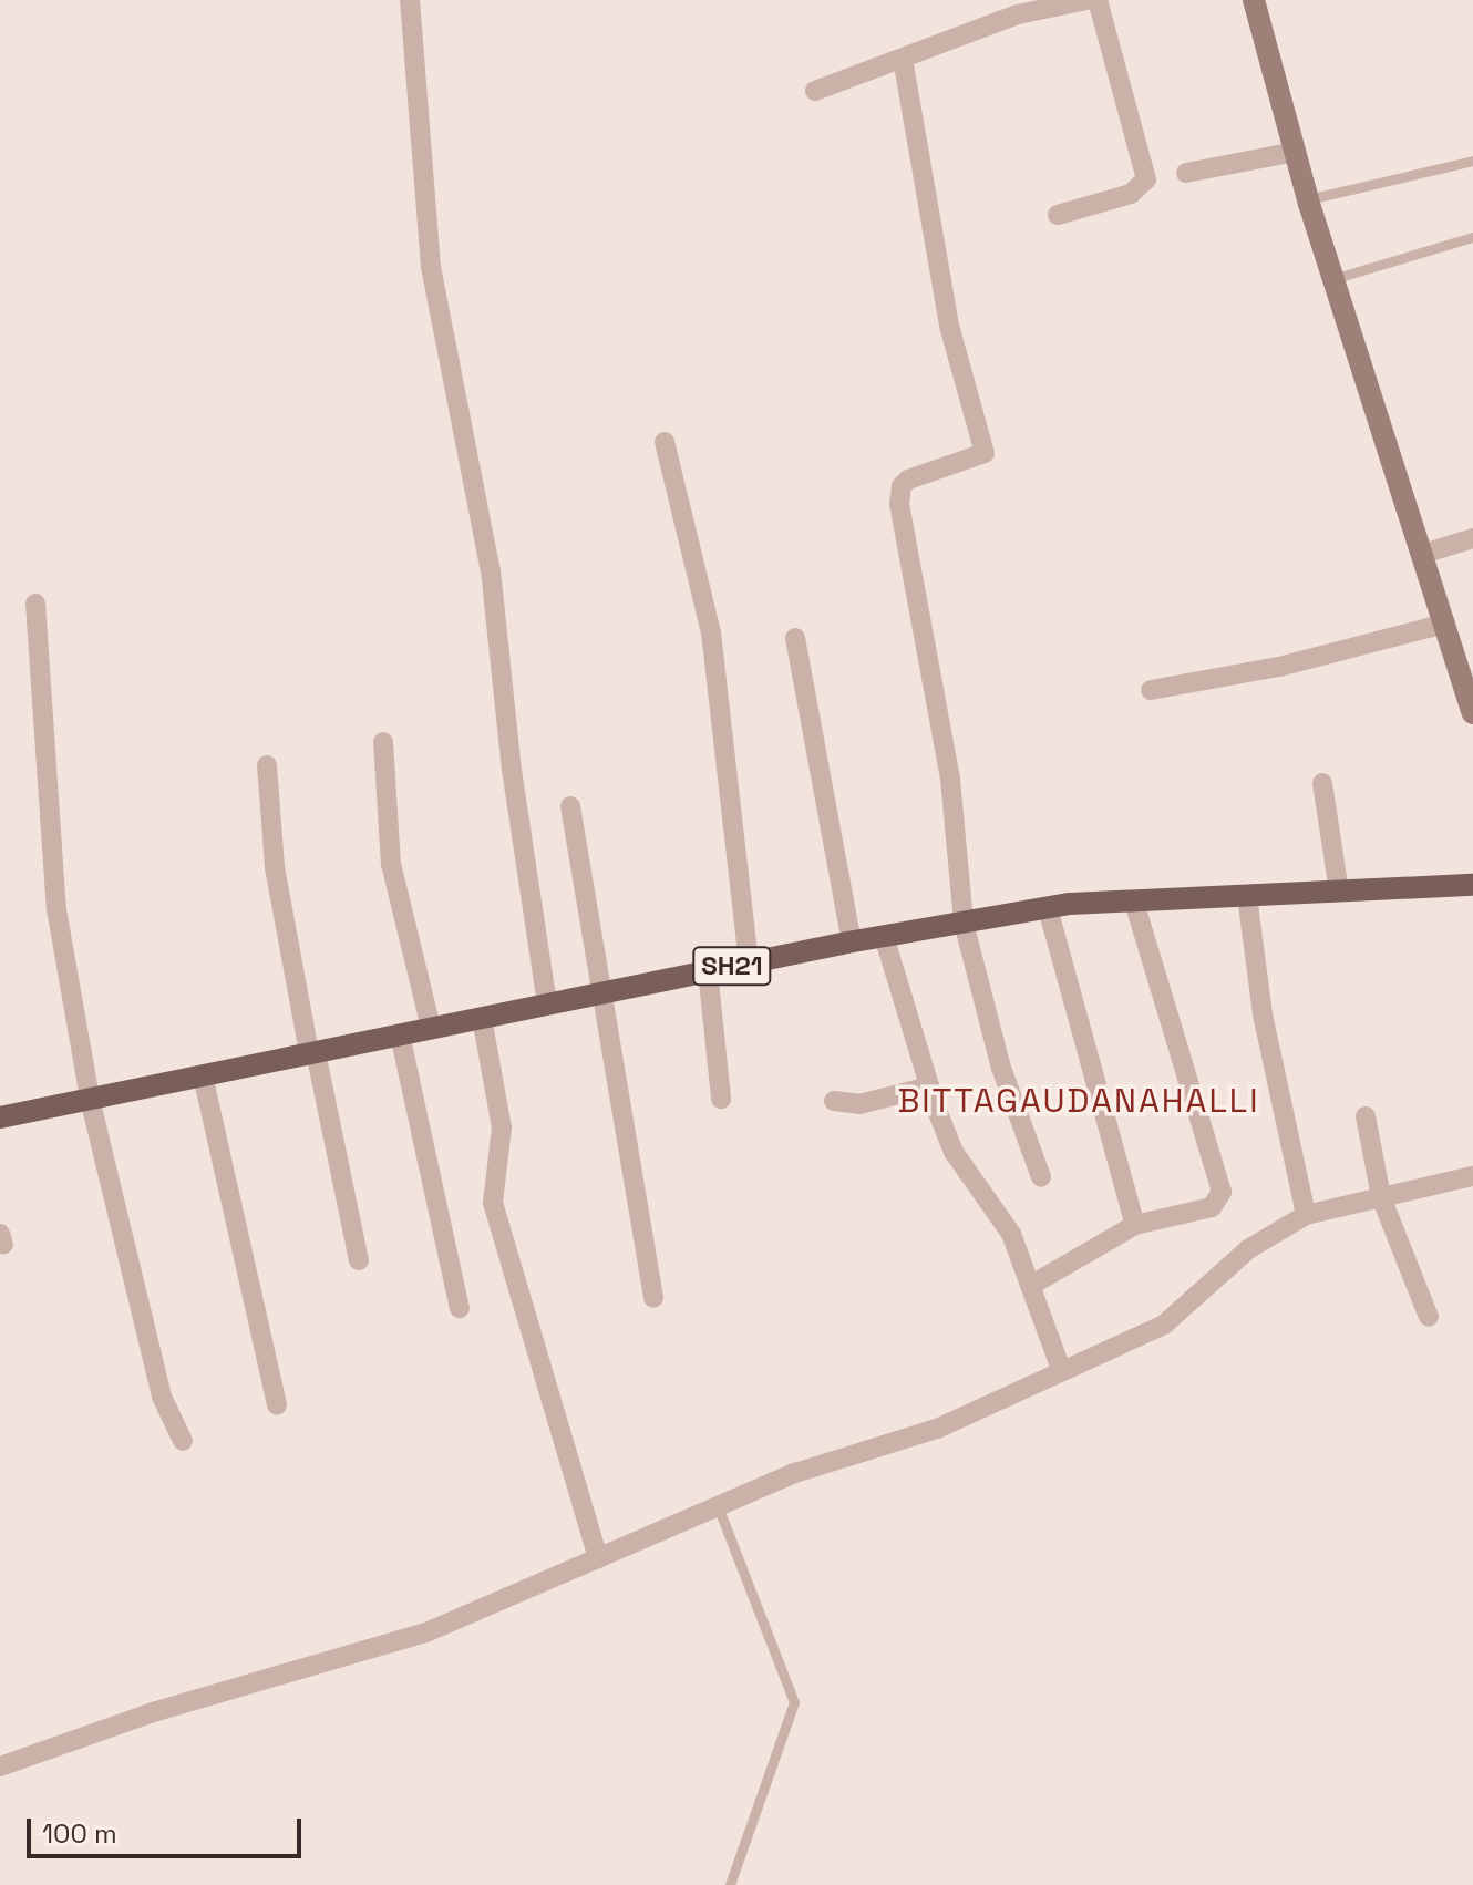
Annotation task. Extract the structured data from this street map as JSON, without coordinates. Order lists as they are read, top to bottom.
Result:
{
  "streets": {
    "main road": ["SH21"]
  },
  "districts": ["BITTAGAUDANAHALLI"],
  "scale_bar": "100 m"
}
